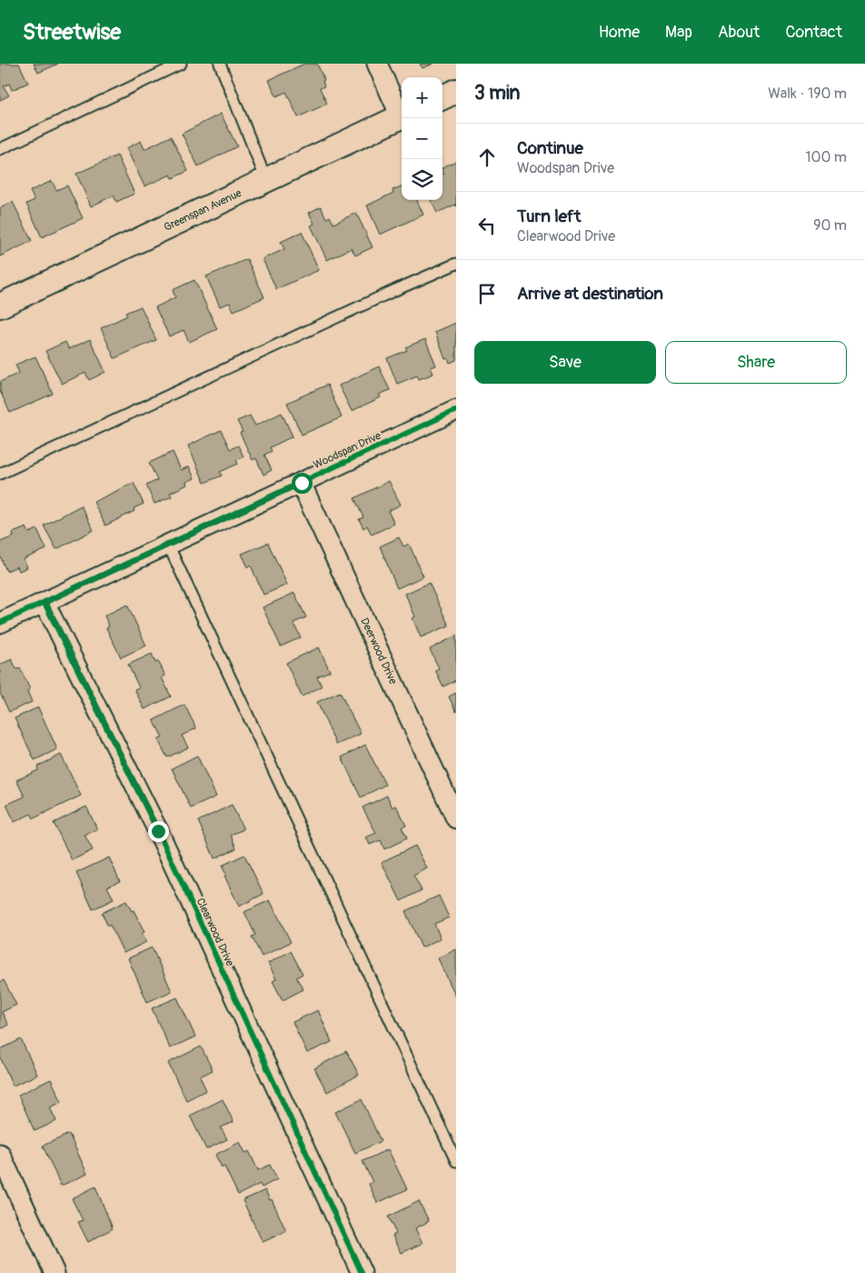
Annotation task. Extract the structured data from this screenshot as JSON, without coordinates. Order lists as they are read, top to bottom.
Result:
{
  "streets": {
    "street": [
      "Greenspan Avenue",
      "Woodspan Drive",
      "Deerwood Drive",
      "Clearwood Drive"
    ]
  },
  "crossings": [
    ["Woodspan Drive", "Deerwood Drive"],
    ["Woodspan Drive", "Clearwood Drive"]
  ],
  "page": {
    "header": "Streetwise",
    "nav": [
      "Home",
      "Map",
      "About",
      "Contact"
    ],
    "heading": ["3 min", "Walk · 190 m"],
    "map_buttons": ["+", "−"],
    "list": [
      ["Continue", "Woodspan Drive", "100 m"],
      ["Turn left", "Clearwood Drive", "90 m"],
      "Arrive at destination"
    ],
    "buttons": ["Save", "Share"]
  }
}
